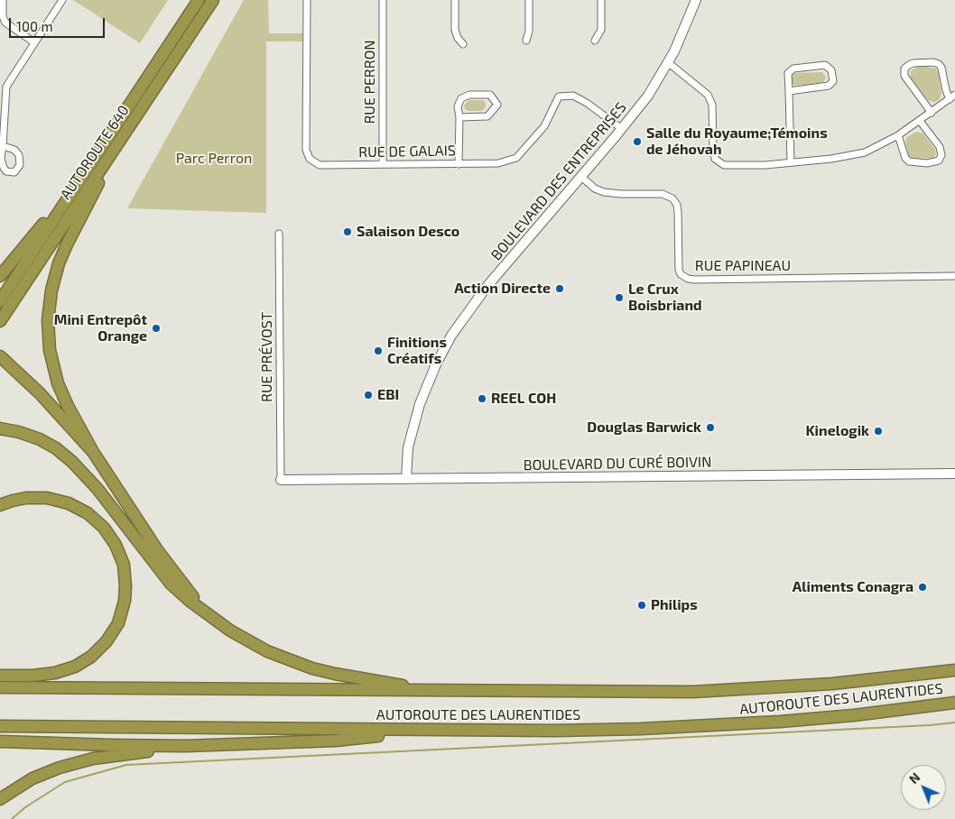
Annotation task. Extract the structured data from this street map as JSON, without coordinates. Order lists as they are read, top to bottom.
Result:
{
  "streets": {
    "highway": ["AUTOROUTE 640", "AUTOROUTE DES LAURENTIDES"],
    "street": [
      "RUE PERRON",
      "RUE DE GALAIS",
      "BOULEVARD DES ENTREPRISES",
      "RUE PAPINEAU",
      "RUE PRÉVOST",
      "BOULEVARD DU CURÉ BOIVIN"
    ]
  },
  "crossings": [
    ["RUE PERRON", "RUE DE GALAIS"],
    ["RUE DE GALAIS", "BOULEVARD DES ENTREPRISES"],
    ["BOULEVARD DES ENTREPRISES", "RUE PAPINEAU"],
    ["BOULEVARD DES ENTREPRISES", "BOULEVARD DU CURÉ BOIVIN"],
    ["RUE PRÉVOST", "BOULEVARD DU CURÉ BOIVIN"]
  ],
  "parks": ["Parc Perron"],
  "places": [
    "Salle du Royaume;Témoins de Jéhovah",
    "Salaison Desco",
    "Action Directe",
    "Le Crux Boisbriand",
    "Mini Entrepôt Orange",
    "Finitions Créatifs",
    "EBI",
    "REEL COH",
    "Douglas Barwick",
    "Kinelogik",
    "Aliments Conagra",
    "Philips"
  ],
  "scale_bar": "100 m",
  "north": "top left"
}
